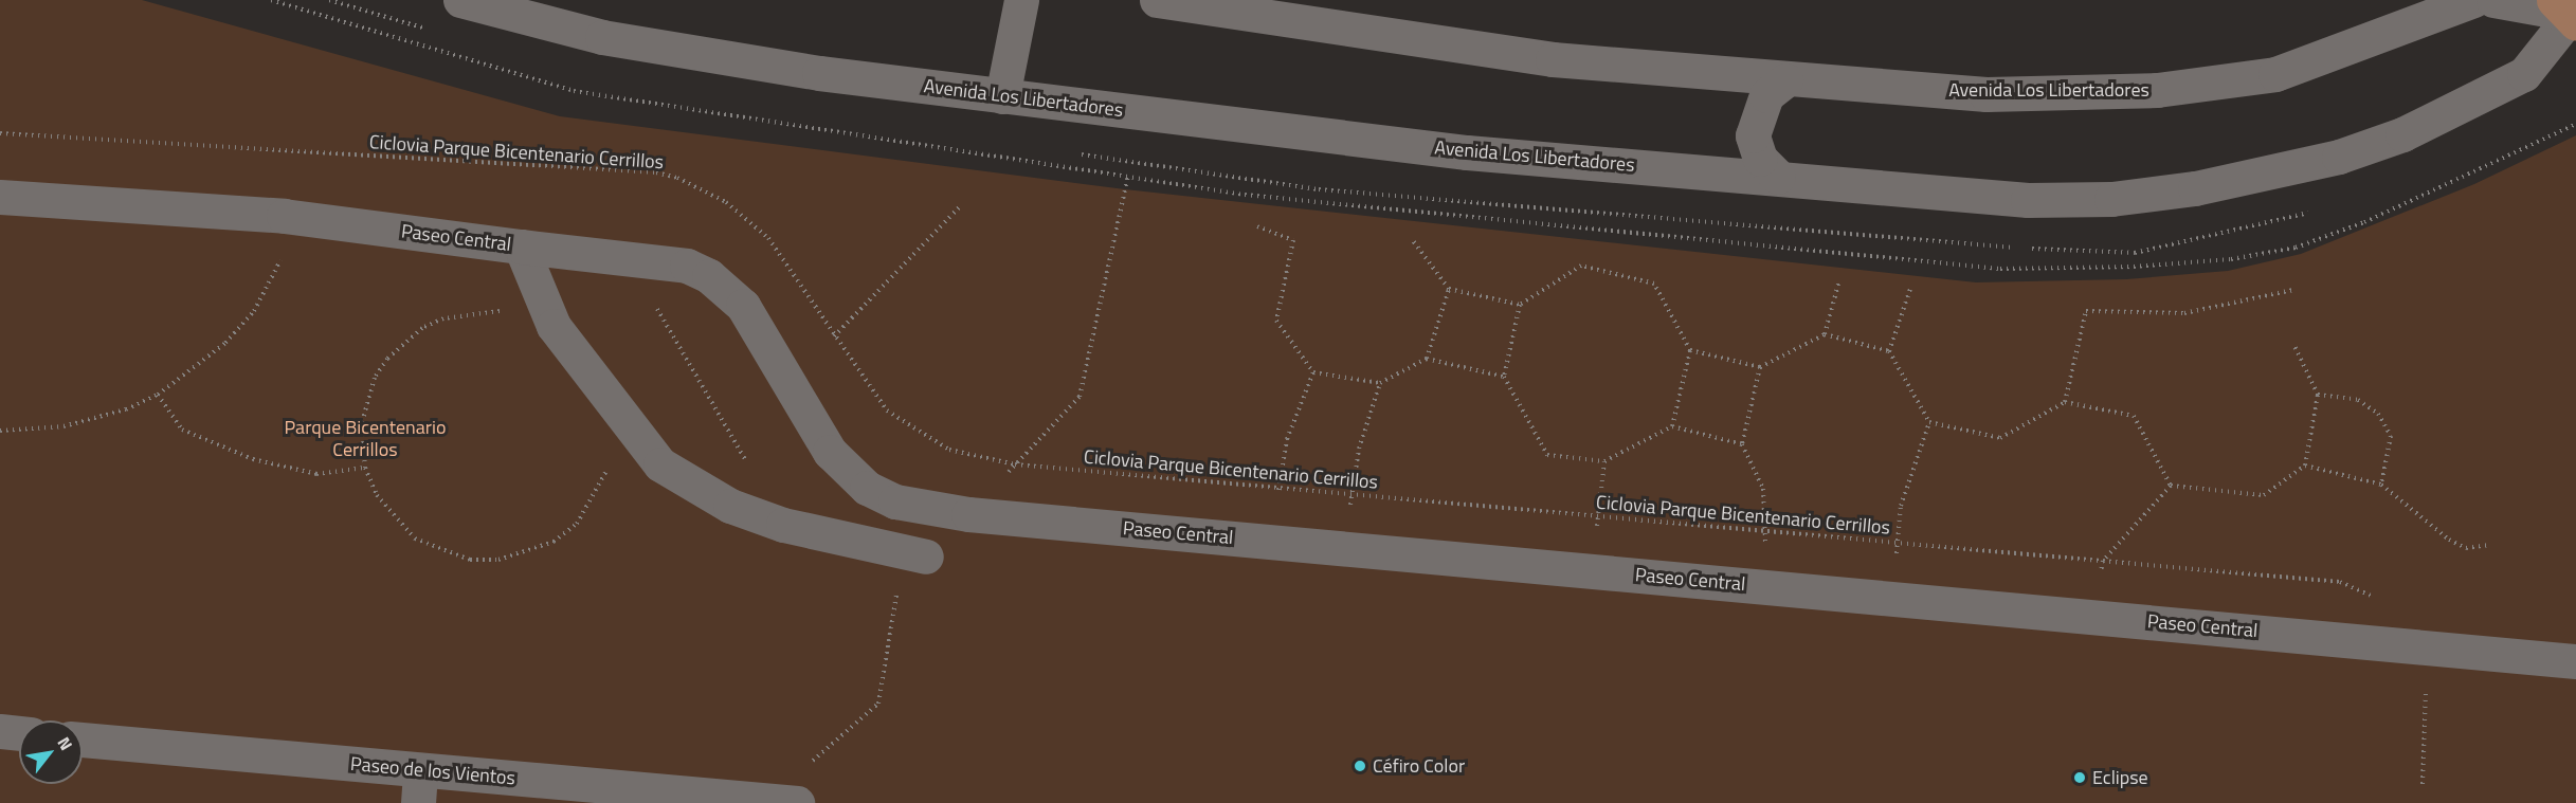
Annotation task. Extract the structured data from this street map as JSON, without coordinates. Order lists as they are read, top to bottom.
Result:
{
  "streets": {
    "street": ["Avenida Los Libertadores", "Paseo Central", "Paseo de los Vientos"],
    "path": ["Ciclovia Parque Bicentenario Cerrillos"]
  },
  "crossings": [
    ["Ciclovia Parque Bicentenario Cerrillos", "Paseo Central"]
  ],
  "parks": ["Parque Bicentenario Cerrillos"],
  "places": ["Céfiro Color", "Eclipse"],
  "north": "top right"
}
